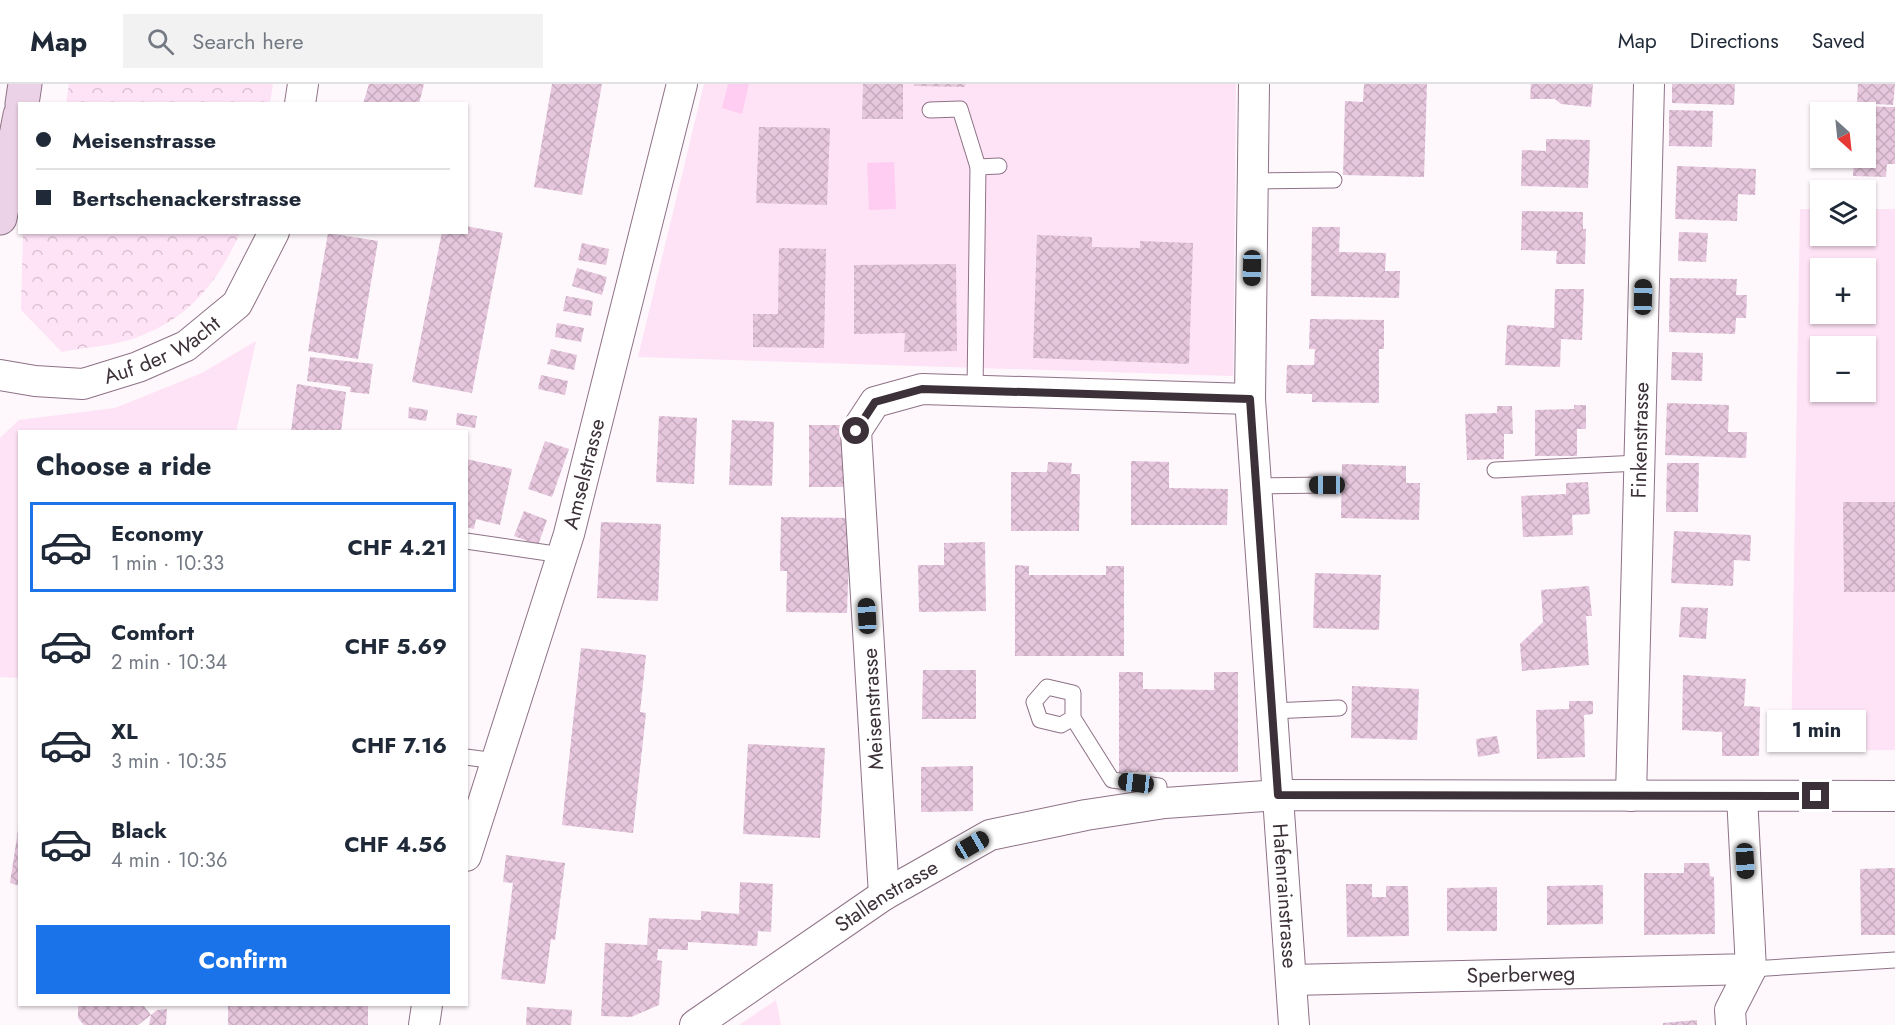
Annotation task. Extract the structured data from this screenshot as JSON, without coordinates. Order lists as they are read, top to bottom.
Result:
{
  "streets": {
    "street": [
      "Auf der Wacht",
      "Finkenstrasse",
      "Amselstrasse",
      "Meisenstrasse",
      "Stallenstrasse",
      "Hafenrainstrasse",
      "Sperberweg"
    ]
  },
  "crossings": [
    ["Finkenstrasse", "Stallenstrasse"],
    ["Meisenstrasse", "Stallenstrasse"],
    ["Meisenstrasse", "Hafenrainstrasse"],
    ["Stallenstrasse", "Hafenrainstrasse"],
    ["Hafenrainstrasse", "Sperberweg"]
  ],
  "north": "bottom right",
  "page": {
    "header": "Map",
    "search": "Search here",
    "nav": ["Map", "Directions", "Saved"],
    "map_buttons": ["+", "−"],
    "banner": ["Meisenstrasse", "Bertschenackerstrasse"],
    "heading": "Choose a ride",
    "list": [
      {
        "name": "Economy",
        "note": "1 min · 10:33",
        "value": "CHF 4.21"
      },
      {
        "name": "Comfort",
        "note": "2 min · 10:34",
        "value": "CHF 5.69"
      },
      {
        "name": "XL",
        "note": "3 min · 10:35",
        "value": "CHF 7.16"
      },
      {
        "name": "Black",
        "note": "4 min · 10:36",
        "value": "CHF 4.56"
      }
    ],
    "bubble": "1 min",
    "buttons": "Confirm"
  }
}
